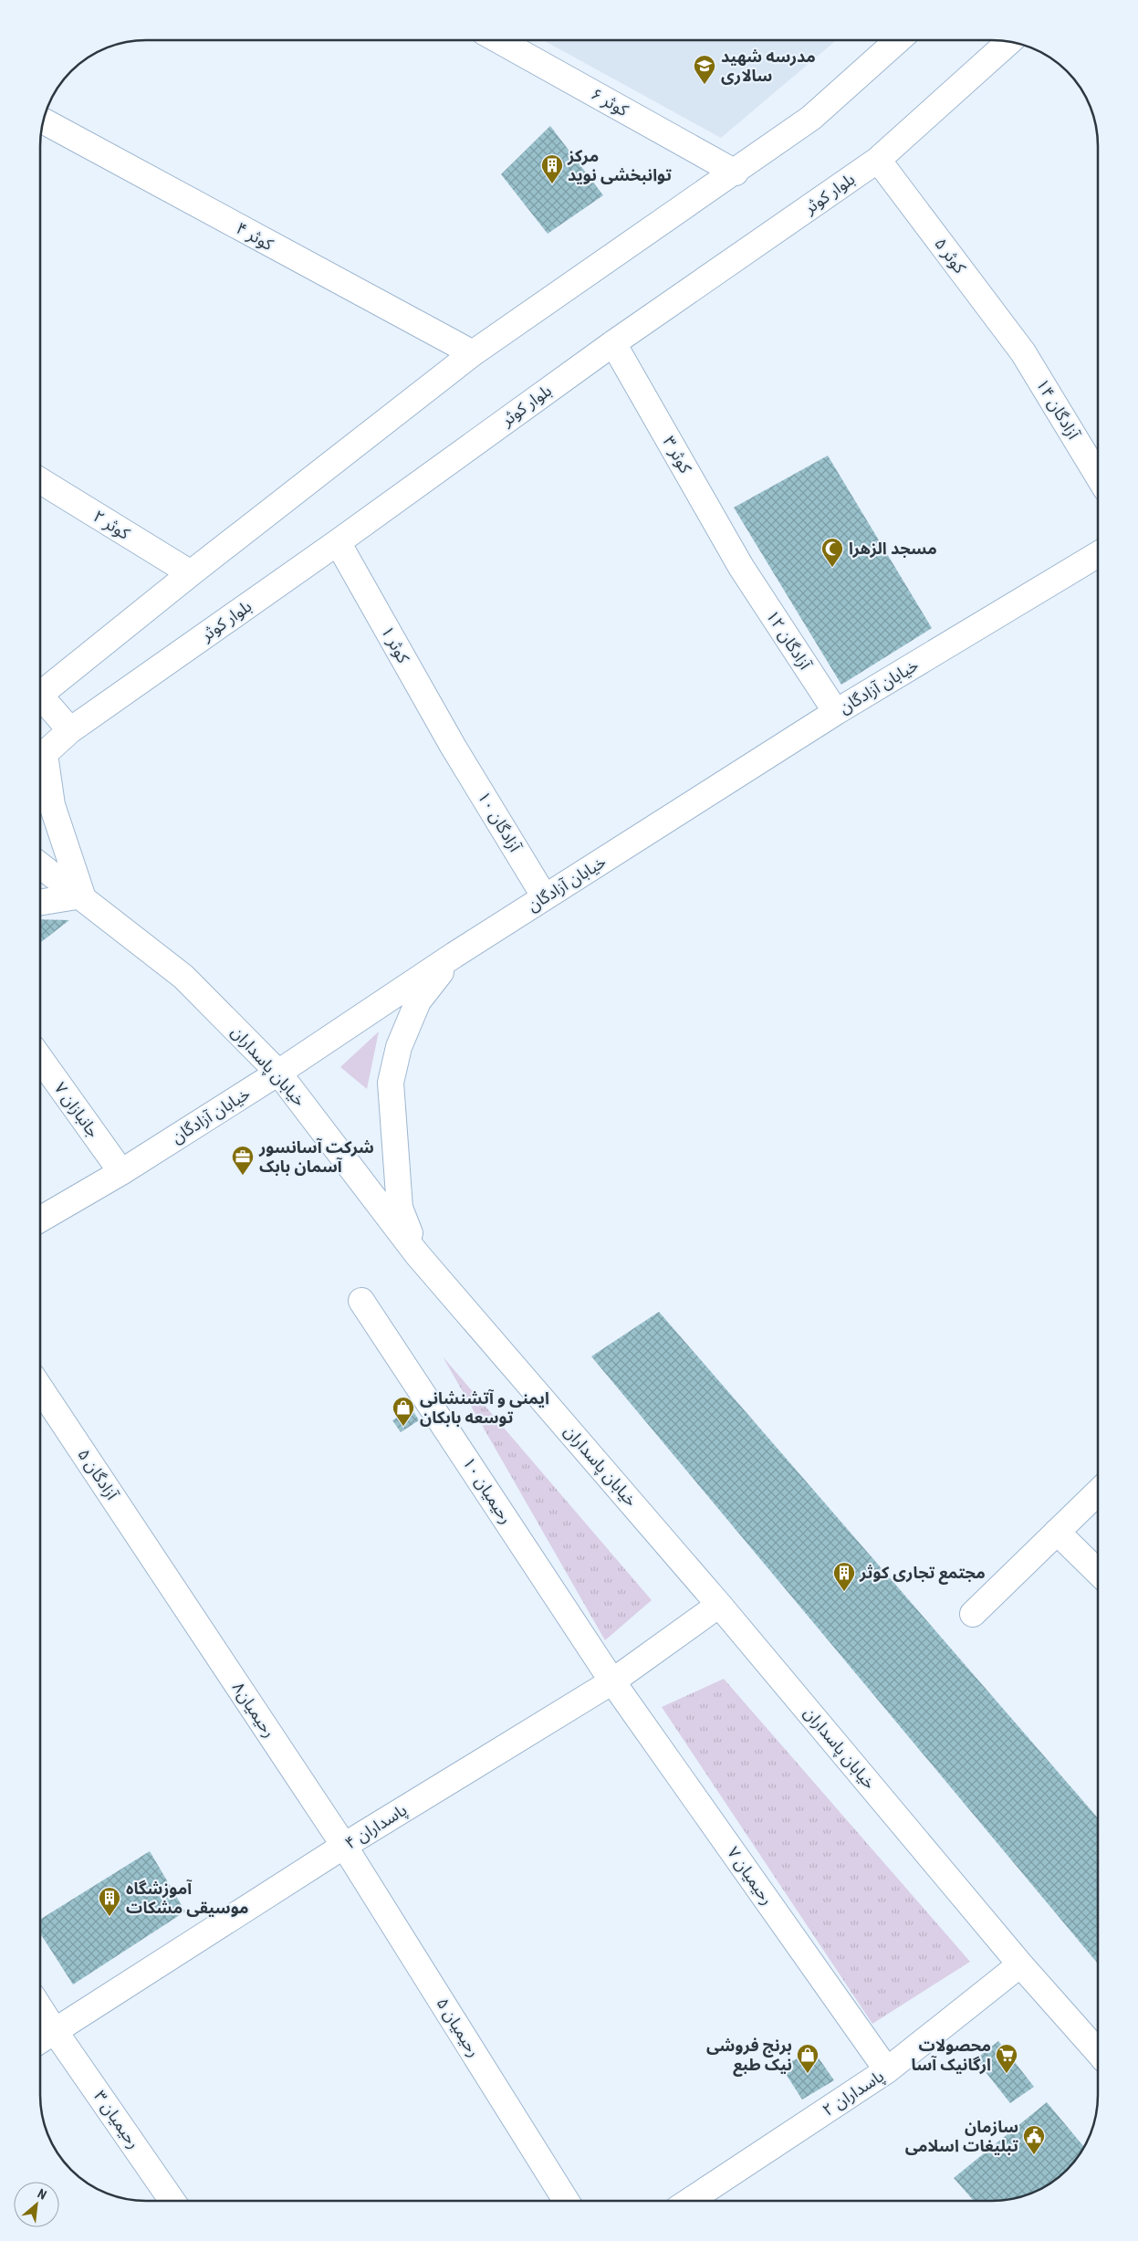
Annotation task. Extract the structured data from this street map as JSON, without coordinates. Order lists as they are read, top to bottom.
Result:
{
  "streets": {
    "street": [
      "کوثر ۶",
      "بلوار کوثر",
      "کوثر ۴",
      "کوثر ۵",
      "آزادگان ۱۴",
      "کوثر ۳",
      "کوثر ۲",
      "آزادگان ۱۲",
      "کوثر ۱",
      "خیابان آزادگان",
      "آزادگان ۱۰",
      "خیابان پاسداران",
      "جانبازان ۷",
      "آزادگان ۵",
      "رحیمیان ۱۰",
      "رحیمیان۸",
      "پاسداران ۴",
      "رحیمیان ۷",
      "رحیمیان ۵",
      "پاسداران ۲",
      "رحیمیان ۳"
    ]
  },
  "crossings": [
    ["بلوار کوثر", "کوثر ۵"],
    ["بلوار کوثر", "کوثر ۳"],
    ["بلوار کوثر", "کوثر ۱"],
    ["کوثر ۵", "آزادگان ۱۴"],
    ["کوثر ۳", "آزادگان ۱۲"],
    ["آزادگان ۱۲", "خیابان آزادگان"],
    ["کوثر ۱", "آزادگان ۱۰"],
    ["خیابان آزادگان", "آزادگان ۱۰"],
    ["خیابان آزادگان", "خیابان پاسداران"],
    ["خیابان آزادگان", "جانبازان ۷"],
    ["خیابان پاسداران", "پاسداران ۴"],
    ["خیابان پاسداران", "پاسداران ۲"],
    ["آزادگان ۵", "رحیمیان۸"],
    ["رحیمیان ۱۰", "پاسداران ۴"],
    ["رحیمیان ۱۰", "رحیمیان ۷"],
    ["رحیمیان۸", "پاسداران ۴"],
    ["رحیمیان۸", "رحیمیان ۵"],
    ["پاسداران ۴", "رحیمیان ۷"],
    ["پاسداران ۴", "رحیمیان ۵"],
    ["پاسداران ۴", "رحیمیان ۳"],
    ["رحیمیان ۷", "پاسداران ۲"]
  ],
  "places": {
    "school or university": ["مدرسه شهید سالاری"],
    "building": ["مرکز توانبخشی نوید", "مجتمع تجاری کوثر", "آموزشگاه موسیقی مشکات"],
    "mosque": ["مسجد الزهرا"],
    "office": ["شرکت آسانسور آسمان بابک"],
    "shop": ["ایمنی و آتشنشانی توسعه بابکان", "برنج فروشی نیک طبع"],
    "supermarket": ["محصولات ارگانیک آسا"],
    "public building": ["سازمان تبلیغات اسلامی"]
  },
  "north": "top right"
}
